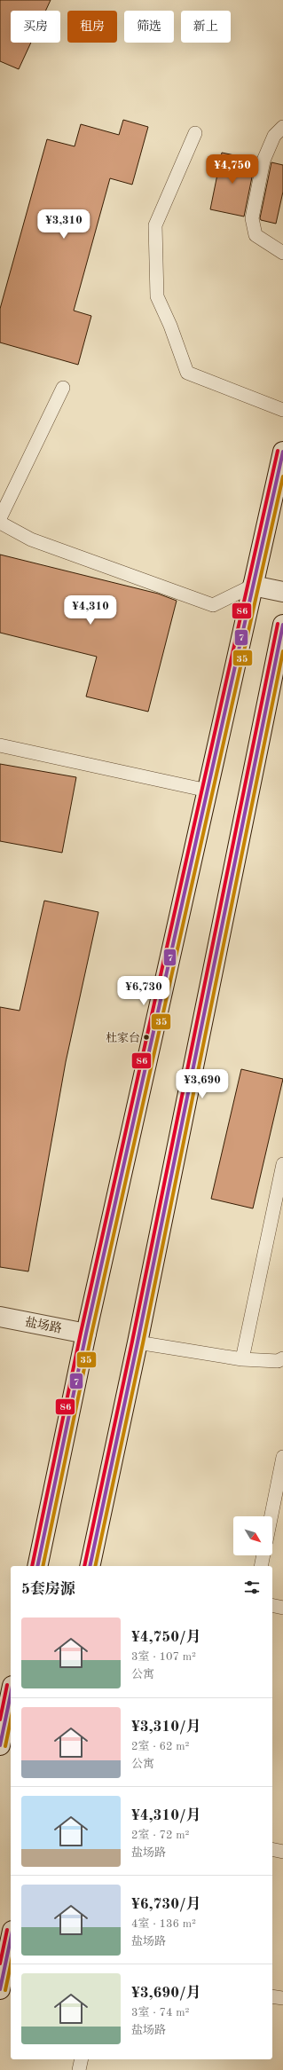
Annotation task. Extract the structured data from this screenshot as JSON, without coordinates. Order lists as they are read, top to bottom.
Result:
{
  "streets": {
    "main road": ["盐场路"]
  },
  "places": ["杜家台"],
  "lines": ["transit line 86", "transit line 7", "transit line 35"],
  "north": "bottom right",
  "page": {
    "chip": [
      "买房",
      "租房",
      "筛选",
      "新上"
    ],
    "price": [
      "¥4,750",
      "¥3,310",
      "¥4,310",
      "¥6,730",
      "¥3,690"
    ],
    "heading": "5套房源",
    "list": [
      {
        "name": "¥4,750/月",
        "note": "3室 · 107 m² · 公寓"
      },
      {
        "name": "¥3,310/月",
        "note": "2室 · 62 m² · 公寓"
      },
      {
        "name": "¥4,310/月",
        "note": "2室 · 72 m² · 盐场路"
      },
      {
        "name": "¥6,730/月",
        "note": "4室 · 136 m² · 盐场路"
      },
      {
        "name": "¥3,690/月",
        "note": "3室 · 74 m² · 盐场路"
      }
    ]
  }
}
